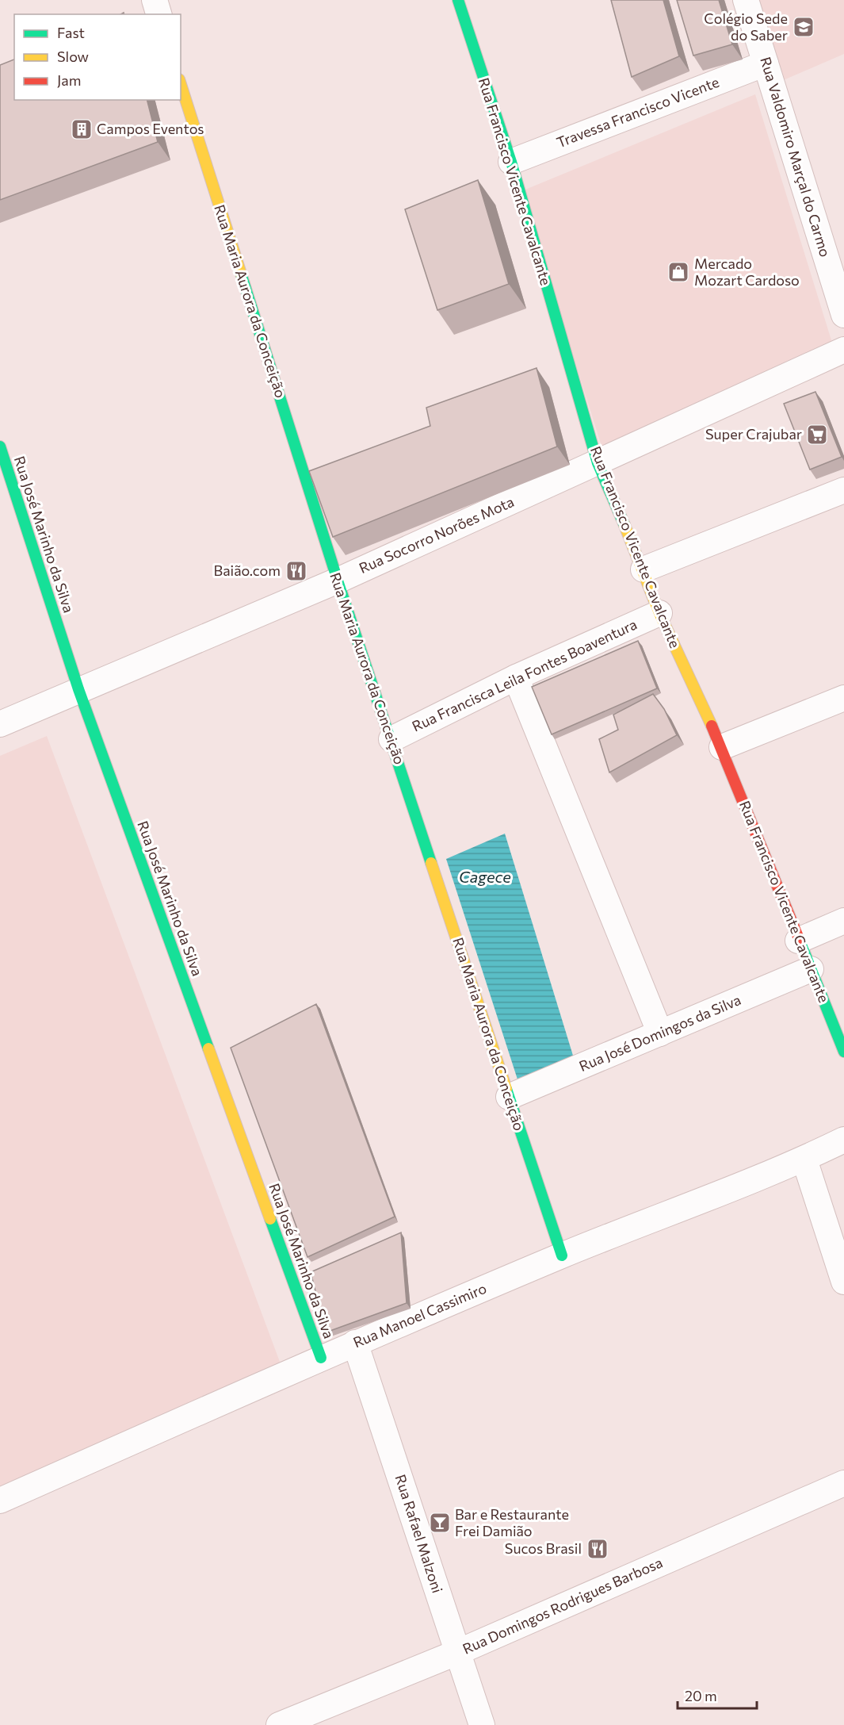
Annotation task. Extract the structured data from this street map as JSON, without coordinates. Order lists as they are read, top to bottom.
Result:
{
  "streets": {
    "street": [
      "Travessa Francisco Vicente",
      "Rua Valdomiro Marçal do Carmo",
      "Rua Francisco Vicente Cavalcante",
      "Rua Maria Aurora da Conceição",
      "Rua José Marinho da Silva",
      "Rua Socorro Norões Mota",
      "Rua Francisca Leila Fontes Boaventura",
      "Rua José Domingos da Silva",
      "Rua Manoel Cassimiro",
      "Rua Rafael Malzoni",
      "Rua Domingos Rodrigues Barbosa"
    ]
  },
  "crossings": [
    ["Travessa Francisco Vicente", "Rua Valdomiro Marçal do Carmo"],
    ["Travessa Francisco Vicente", "Rua Francisco Vicente Cavalcante"],
    ["Rua Francisco Vicente Cavalcante", "Rua Socorro Norões Mota"],
    ["Rua Francisco Vicente Cavalcante", "Rua Francisca Leila Fontes Boaventura"],
    ["Rua Francisco Vicente Cavalcante", "Rua José Domingos da Silva"],
    ["Rua Maria Aurora da Conceição", "Rua Socorro Norões Mota"],
    ["Rua Maria Aurora da Conceição", "Rua Francisca Leila Fontes Boaventura"],
    ["Rua Maria Aurora da Conceição", "Rua José Domingos da Silva"],
    ["Rua Maria Aurora da Conceição", "Rua Manoel Cassimiro"],
    ["Rua José Marinho da Silva", "Rua Socorro Norões Mota"],
    ["Rua José Marinho da Silva", "Rua Manoel Cassimiro"],
    ["Rua Manoel Cassimiro", "Rua Rafael Malzoni"],
    ["Rua Rafael Malzoni", "Rua Domingos Rodrigues Barbosa"]
  ],
  "water": ["Cagece"],
  "places": {
    "school or university": ["Colégio Sede do Saber"],
    "building": ["Campos Eventos"],
    "shop": ["Mercado Mozart Cardoso"],
    "supermarket": ["Super Crajubar"],
    "restaurant": ["Baião.com", "Sucos Brasil"],
    "bar": ["Bar e Restaurante Frei Damião"]
  },
  "legend": ["Fast", "Slow", "Jam"],
  "scale_bar": "20 m"
}
